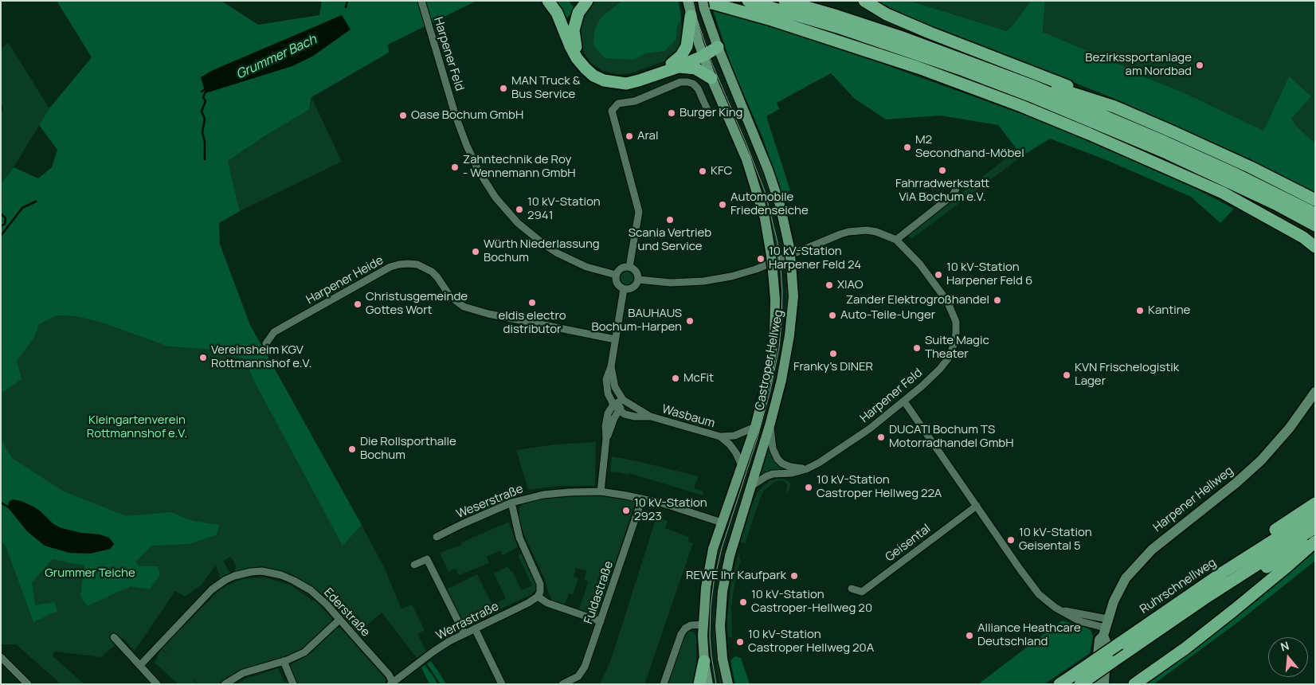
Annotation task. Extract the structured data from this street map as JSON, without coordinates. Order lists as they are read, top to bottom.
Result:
{
  "streets": {
    "highway": ["Ruhrschnellweg"],
    "main road": ["Castroper Hellweg", "Harpener Hellweg"],
    "street": [
      "Harpener Feld",
      "Harpener Heide",
      "Wasbaum",
      "Weserstraße",
      "Geisental",
      "Fuldastraße",
      "Ederstraße",
      "Werrastraße"
    ]
  },
  "crossings": [
    ["Harpener Feld", "Castroper Hellweg"],
    ["Castroper Hellweg", "Wasbaum"],
    ["Castroper Hellweg", "Weserstraße"],
    ["Weserstraße", "Fuldastraße"],
    ["Ederstraße", "Werrastraße"]
  ],
  "water": ["Grummer Bach"],
  "parks": ["Kleingartenverein Rottmannshof e.V.", "Grummer Teiche"],
  "places": [
    "Bezirkssportanlage am Nordbad",
    "MAN Truck & Bus Service",
    "Burger King",
    "Oase Bochum GmbH",
    "Aral",
    "M2 Secondhand-Möbel",
    "Zahntechnik de Roy - Wennemann GmbH",
    "Fahrradwerkstatt ViA Bochum e.V.",
    "KFC",
    "Automobile Friedenseiche",
    "10 kV-Station 2941",
    "Scania Vertrieb und Service",
    "Würth Niederlassung Bochum",
    "10 kV-Station Harpener Feld 24",
    "10 kV-Station Harpener Feld 6",
    "XIAO",
    "Zander Elektrogroßhandel",
    "eldis electro distributor",
    "Christusgemeinde Gottes Wort",
    "Kantine",
    "Auto-Teile-Unger",
    "BAUHAUS Bochum-Harpen",
    "Suite Magic Theater",
    "Franky’s DINER",
    "Vereinsheim KGV Rottmannshof e.V.",
    "KVN Frischelogistik Lager",
    "McFit",
    "DUCATI Bochum TS Motorradhandel GmbH",
    "Die Rollsporthalle Bochum",
    "10 kV-Station Castroper Hellweg 22A",
    "10 kV-Station 2923",
    "10 kV-Station Geisental 5",
    "REWE Ihr Kaufpark",
    "10 kV-Station Castroper-Hellweg 20",
    "Alliance Heathcare Deutschland",
    "10 kV-Station Castroper Hellweg 20A"
  ],
  "north": "top"
}
